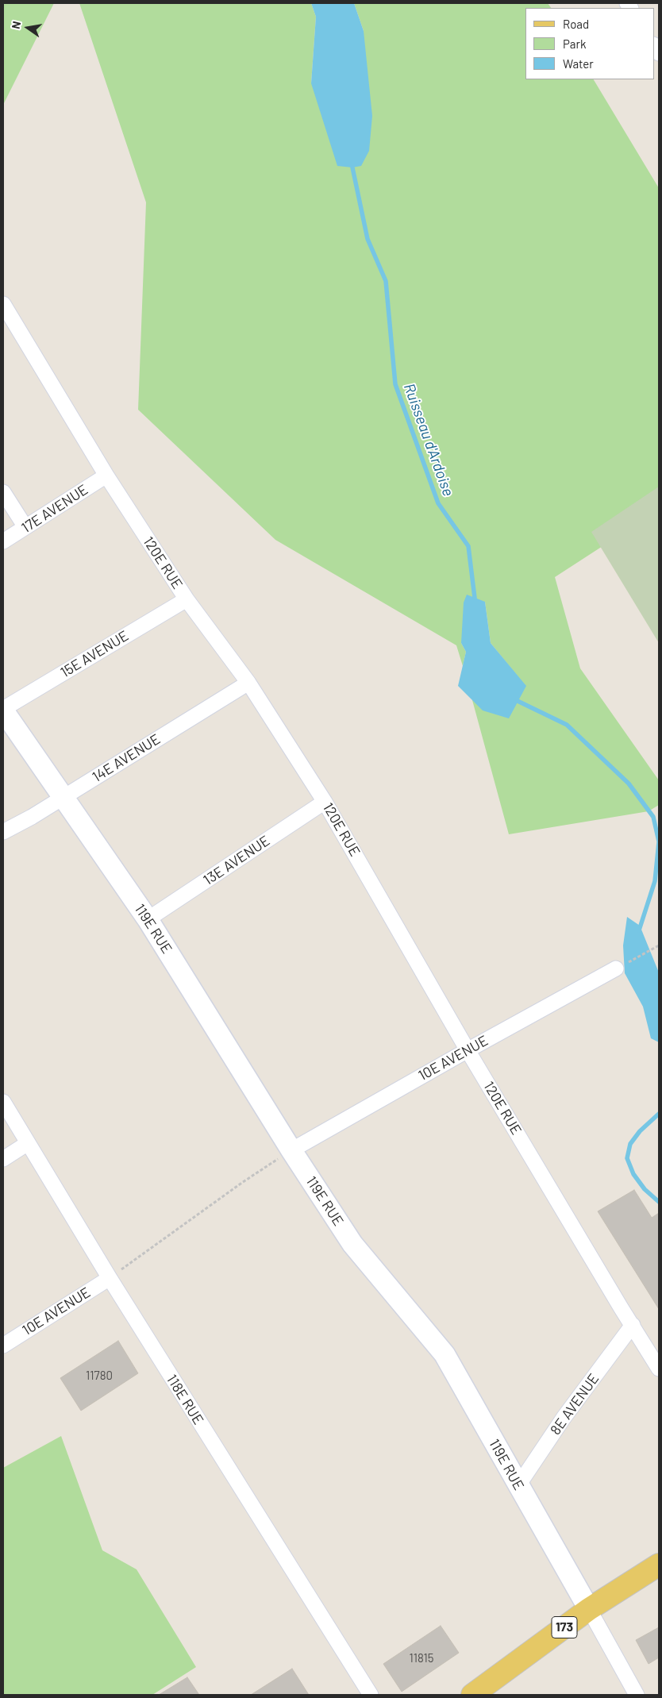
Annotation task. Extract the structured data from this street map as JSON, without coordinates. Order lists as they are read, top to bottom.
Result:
{
  "streets": {
    "main road": ["173"],
    "street": [
      "17E AVENUE",
      "120E RUE",
      "15E AVENUE",
      "14E AVENUE",
      "13E AVENUE",
      "119E RUE",
      "10E AVENUE",
      "118E RUE",
      "8E AVENUE"
    ]
  },
  "crossings": [
    ["17E AVENUE", "120E RUE"],
    ["120E RUE", "15E AVENUE"],
    ["120E RUE", "14E AVENUE"],
    ["120E RUE", "13E AVENUE"],
    ["120E RUE", "10E AVENUE"],
    ["120E RUE", "8E AVENUE"],
    ["15E AVENUE", "119E RUE"],
    ["14E AVENUE", "119E RUE"],
    ["13E AVENUE", "119E RUE"],
    ["119E RUE", "10E AVENUE"],
    ["119E RUE", "8E AVENUE"],
    ["119E RUE", "173"],
    ["10E AVENUE", "118E RUE"]
  ],
  "water": ["Ruisseau d'Ardoise"],
  "house_numbers": ["11780", "11815"],
  "legend": ["Road", "Park", "Water"],
  "north": "left"
}
